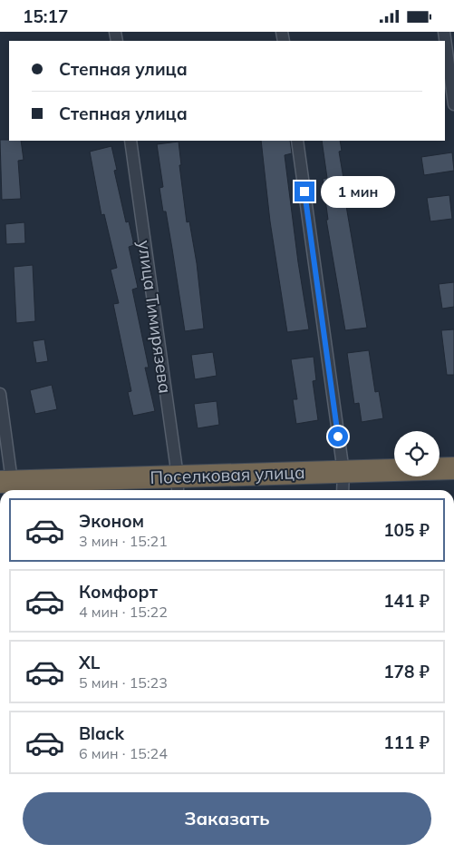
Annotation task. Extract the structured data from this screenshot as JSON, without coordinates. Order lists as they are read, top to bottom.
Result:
{
  "streets": {
    "highway": ["Поселковая улица"],
    "street": ["улица Тимирязева"]
  },
  "crossings": [
    ["улица Тимирязева", "Поселковая улица"]
  ],
  "page": {
    "status": "15:17",
    "banner": ["Степная улица", "Степная улица"],
    "bubble": "1 мин",
    "list": [
      {
        "name": "Эконом",
        "note": "3 мин · 15:21",
        "value": "105 ₽"
      },
      {
        "name": "Комфорт",
        "note": "4 мин · 15:22",
        "value": "141 ₽"
      },
      {
        "name": "XL",
        "note": "5 мин · 15:23",
        "value": "178 ₽"
      },
      {
        "name": "Black",
        "note": "6 мин · 15:24",
        "value": "111 ₽"
      }
    ],
    "buttons": "Заказать"
  }
}
